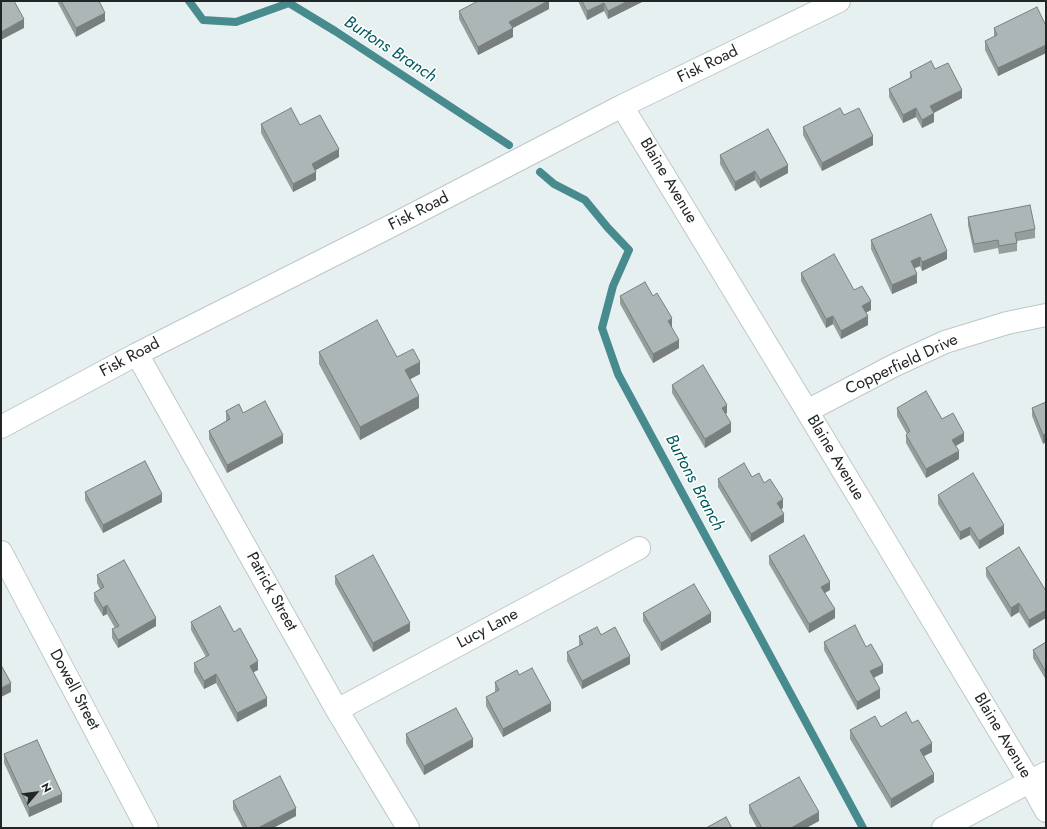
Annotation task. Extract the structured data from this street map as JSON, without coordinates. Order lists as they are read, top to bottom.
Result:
{
  "streets": {
    "street": [
      "Fisk Road",
      "Blaine Avenue",
      "Copperfield Drive",
      "Patrick Street",
      "Lucy Lane",
      "Dowell Street"
    ]
  },
  "crossings": [
    ["Fisk Road", "Blaine Avenue"],
    ["Fisk Road", "Patrick Street"],
    ["Blaine Avenue", "Copperfield Drive"],
    ["Patrick Street", "Lucy Lane"]
  ],
  "water": ["Burtons Branch"],
  "north": "top right"
}
